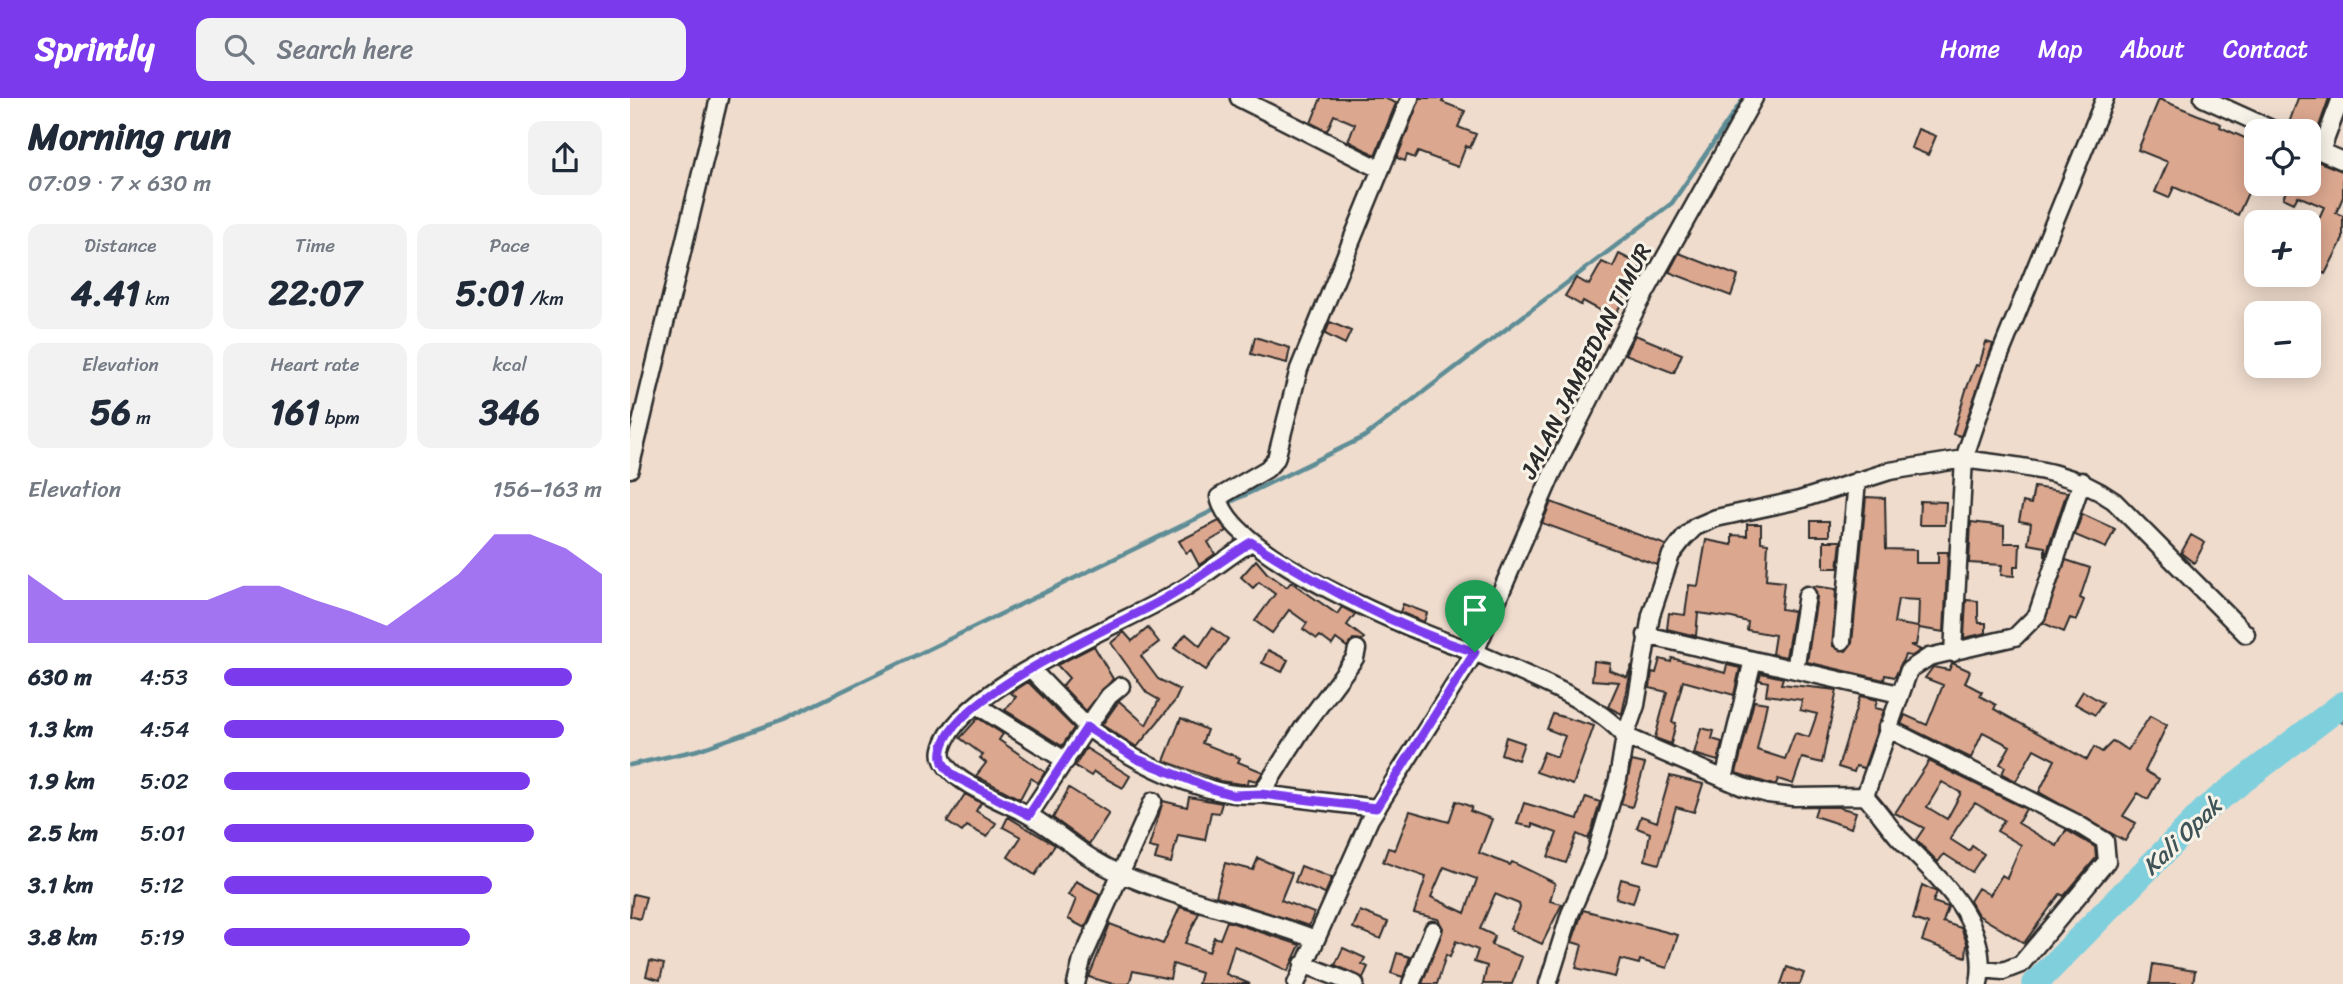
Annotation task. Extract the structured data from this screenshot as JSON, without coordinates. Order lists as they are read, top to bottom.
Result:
{
  "streets": {
    "street": ["JALAN JAMBIDAN TIMUR"]
  },
  "water": ["Kali Opak"],
  "page": {
    "header": "Sprintly",
    "search": "Search here",
    "nav": [
      "Home",
      "Map",
      "About",
      "Contact"
    ],
    "heading": ["Morning run", "07:09 · 7 × 630 m"],
    "map_buttons": ["+", "−"],
    "stats": [
      ["Distance", "4.41 km"],
      ["Time", "22:07"],
      ["Pace", "5:01 /km"],
      ["Elevation", "56 m"],
      ["Heart rate", "161 bpm"],
      ["kcal", "346"]
    ],
    "chart": ["Elevation", "156–163 m"],
    "list": [
      {
        "name": "630 m",
        "note": "4:53"
      },
      {
        "name": "1.3 km",
        "note": "4:54"
      },
      {
        "name": "1.9 km",
        "note": "5:02"
      },
      {
        "name": "2.5 km",
        "note": "5:01"
      },
      {
        "name": "3.1 km",
        "note": "5:12"
      },
      {
        "name": "3.8 km",
        "note": "5:19"
      }
    ]
  }
}
